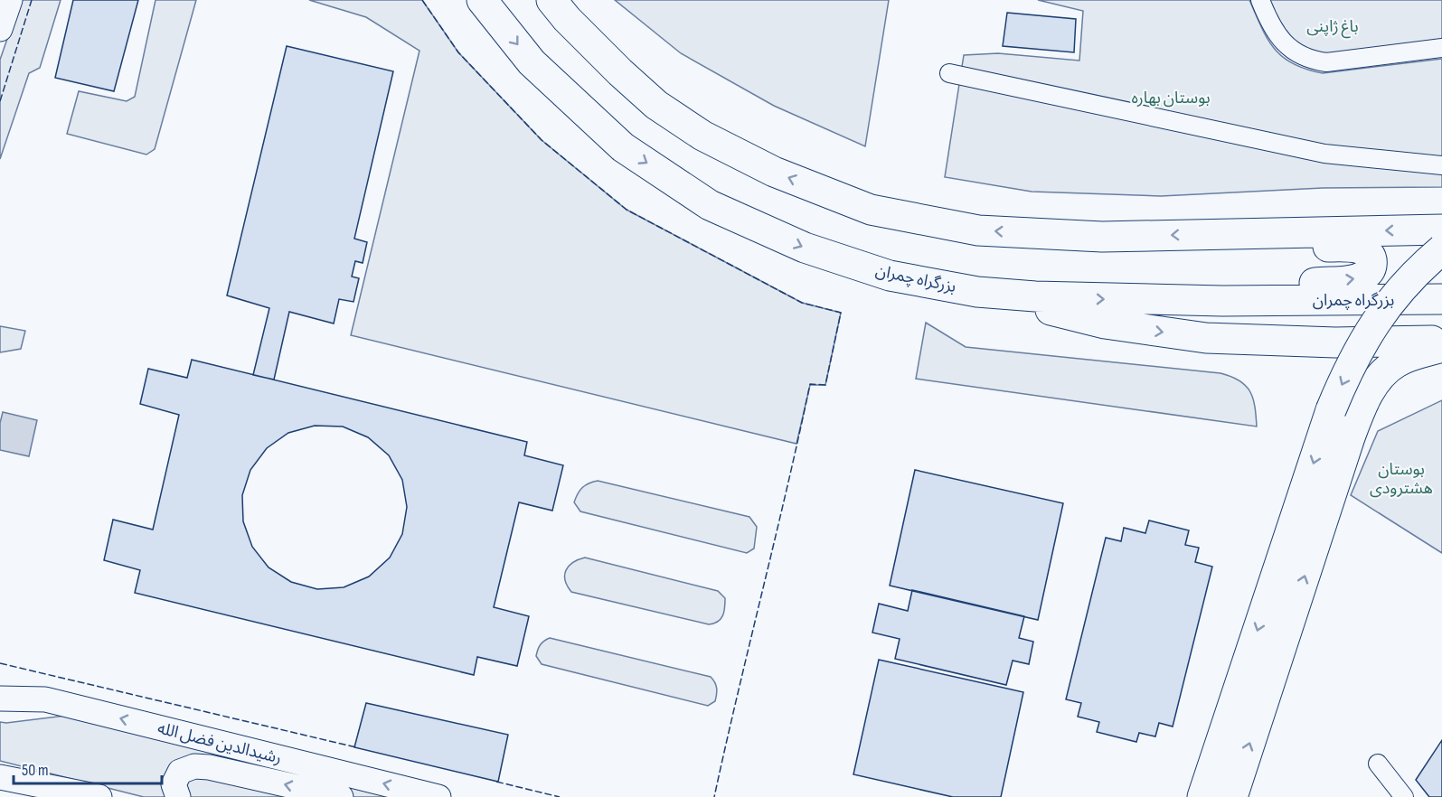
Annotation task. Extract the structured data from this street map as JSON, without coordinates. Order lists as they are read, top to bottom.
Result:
{
  "streets": {
    "highway": ["بزرگراه چمران"],
    "main road": ["رشیدالدین فضل الله"]
  },
  "one_way": ["رشیدالدین فضل الله"],
  "parks": ["باغ ژاپنی", "بوستان بهاره", "بوستان هشترودی"],
  "scale_bar": "50 m"
}
